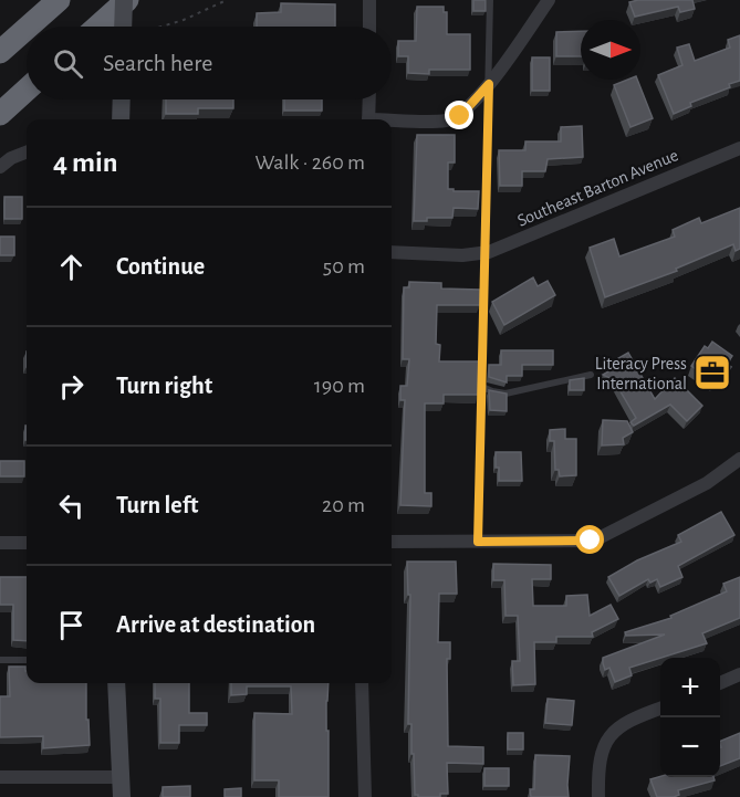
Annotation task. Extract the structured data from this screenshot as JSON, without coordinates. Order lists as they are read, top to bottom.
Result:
{
  "streets": {
    "street": ["Southeast Barton Avenue"]
  },
  "places": {
    "office": ["Literacy Press International"]
  },
  "north": "right",
  "page": {
    "search": "Search here",
    "heading": ["4 min", "Walk · 260 m"],
    "list": [
      ["Continue", "50 m"],
      ["Turn right", "190 m"],
      ["Turn left", "20 m"],
      "Arrive at destination"
    ],
    "map_buttons": ["+", "−"]
  }
}
